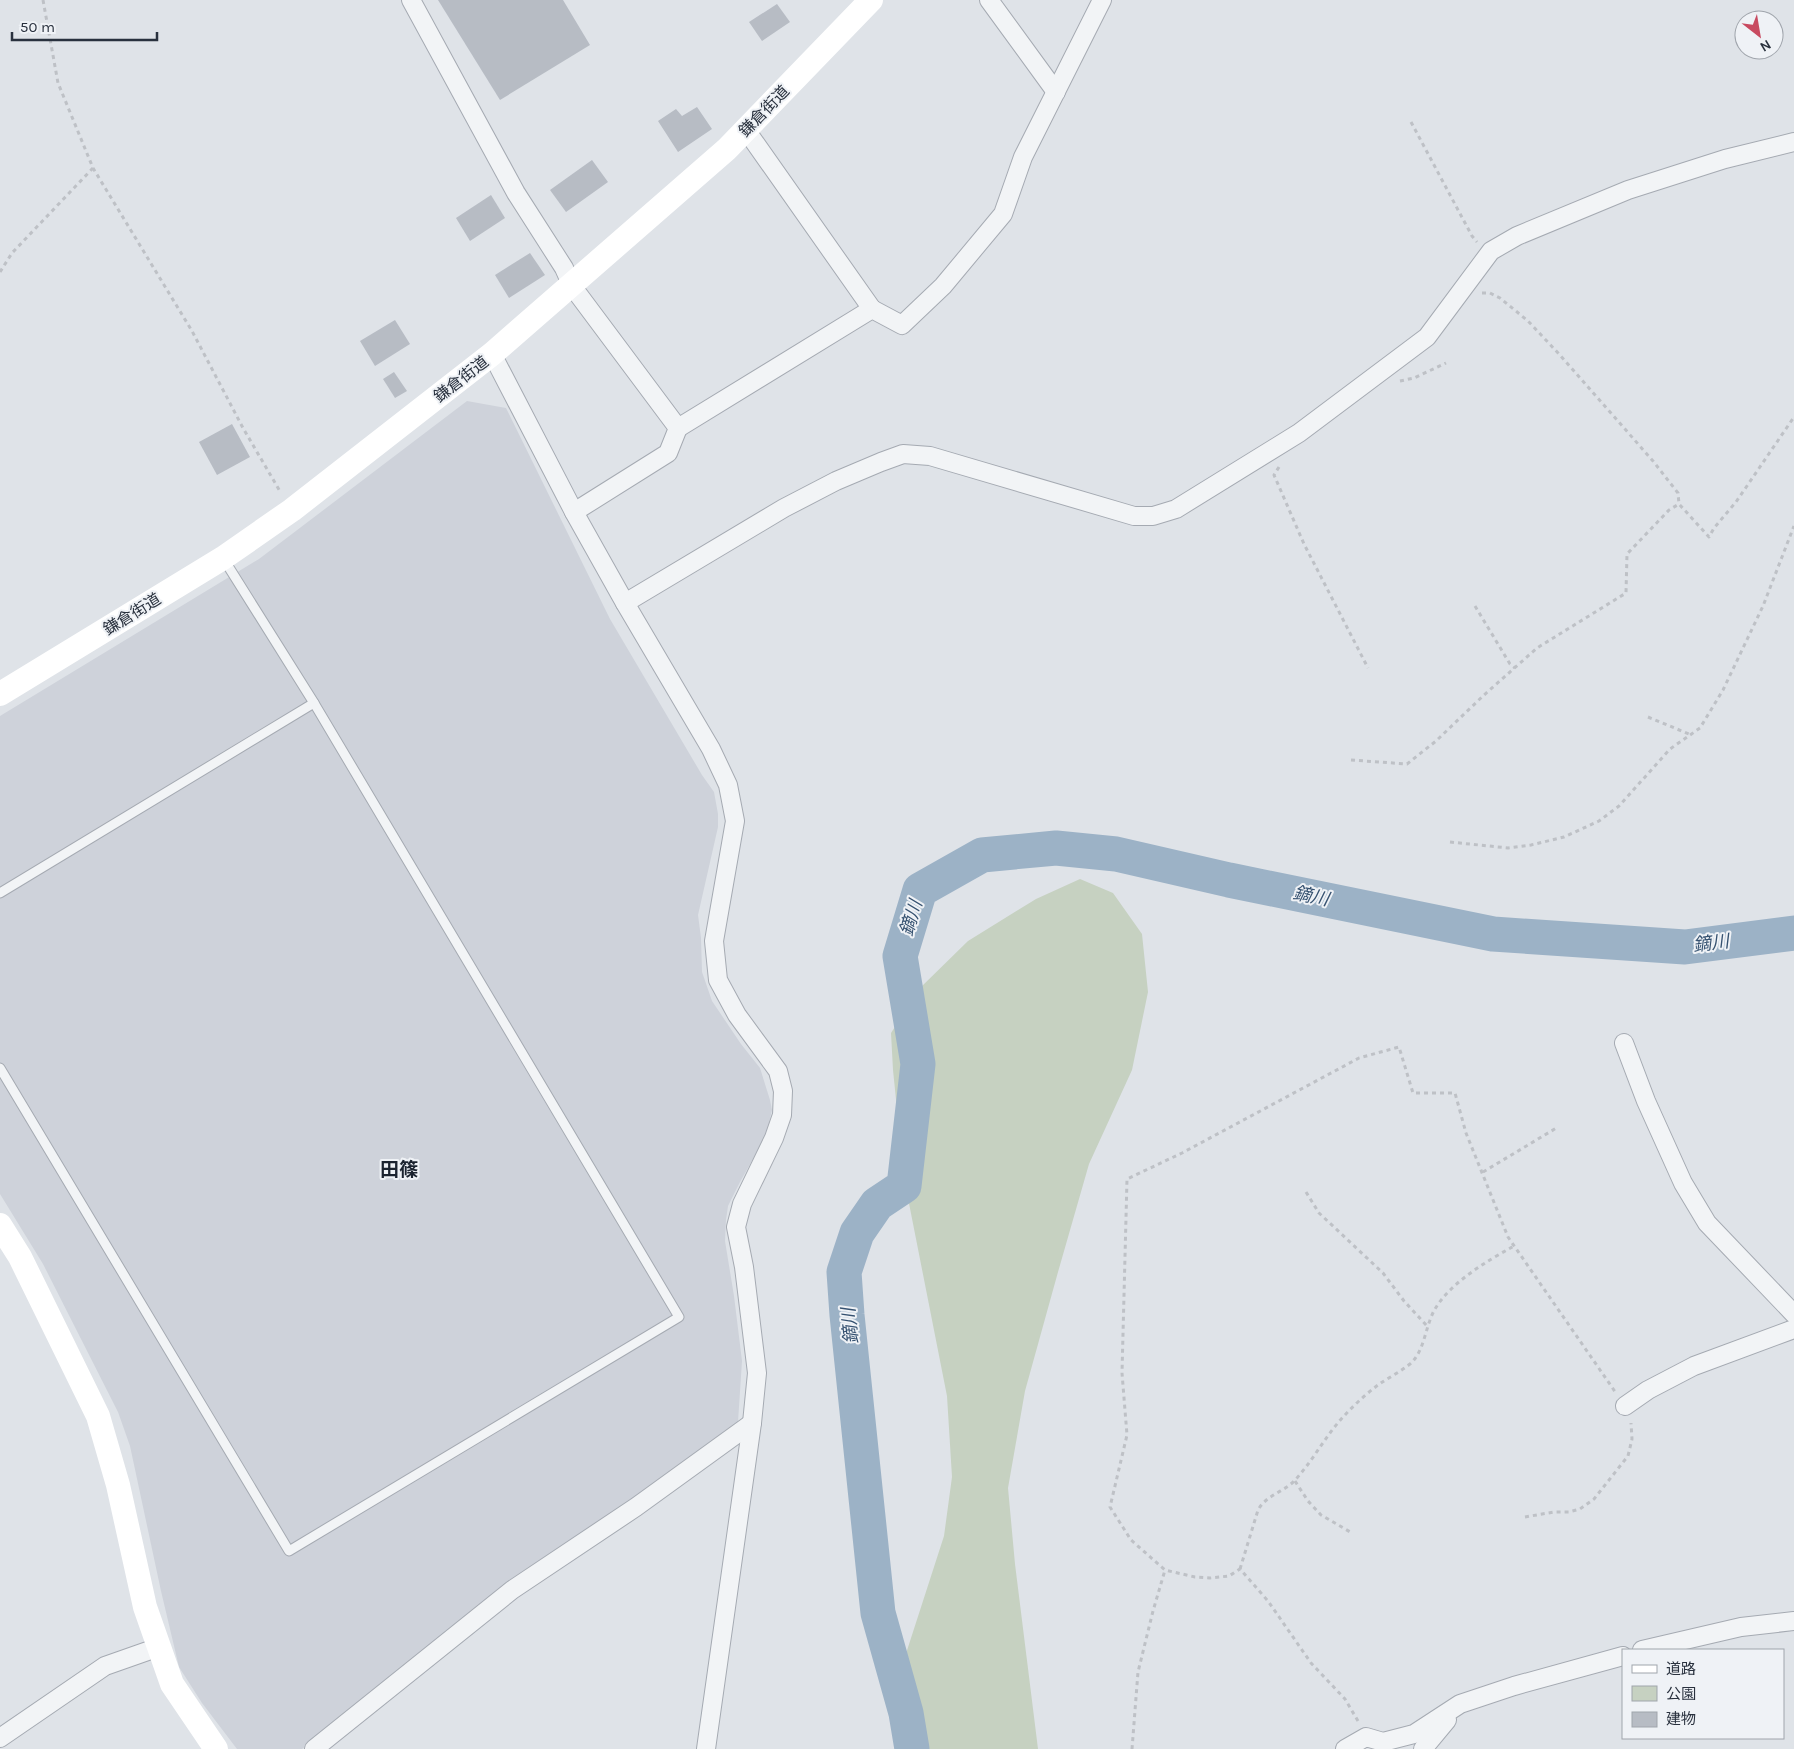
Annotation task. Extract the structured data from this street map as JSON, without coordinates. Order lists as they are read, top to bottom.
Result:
{
  "streets": {
    "street": ["鎌倉街道"]
  },
  "districts": ["田篠"],
  "water": ["鏑川"],
  "legend": ["道路", "公園", "建物"],
  "scale_bar": "50 m",
  "north": "bottom right"
}
